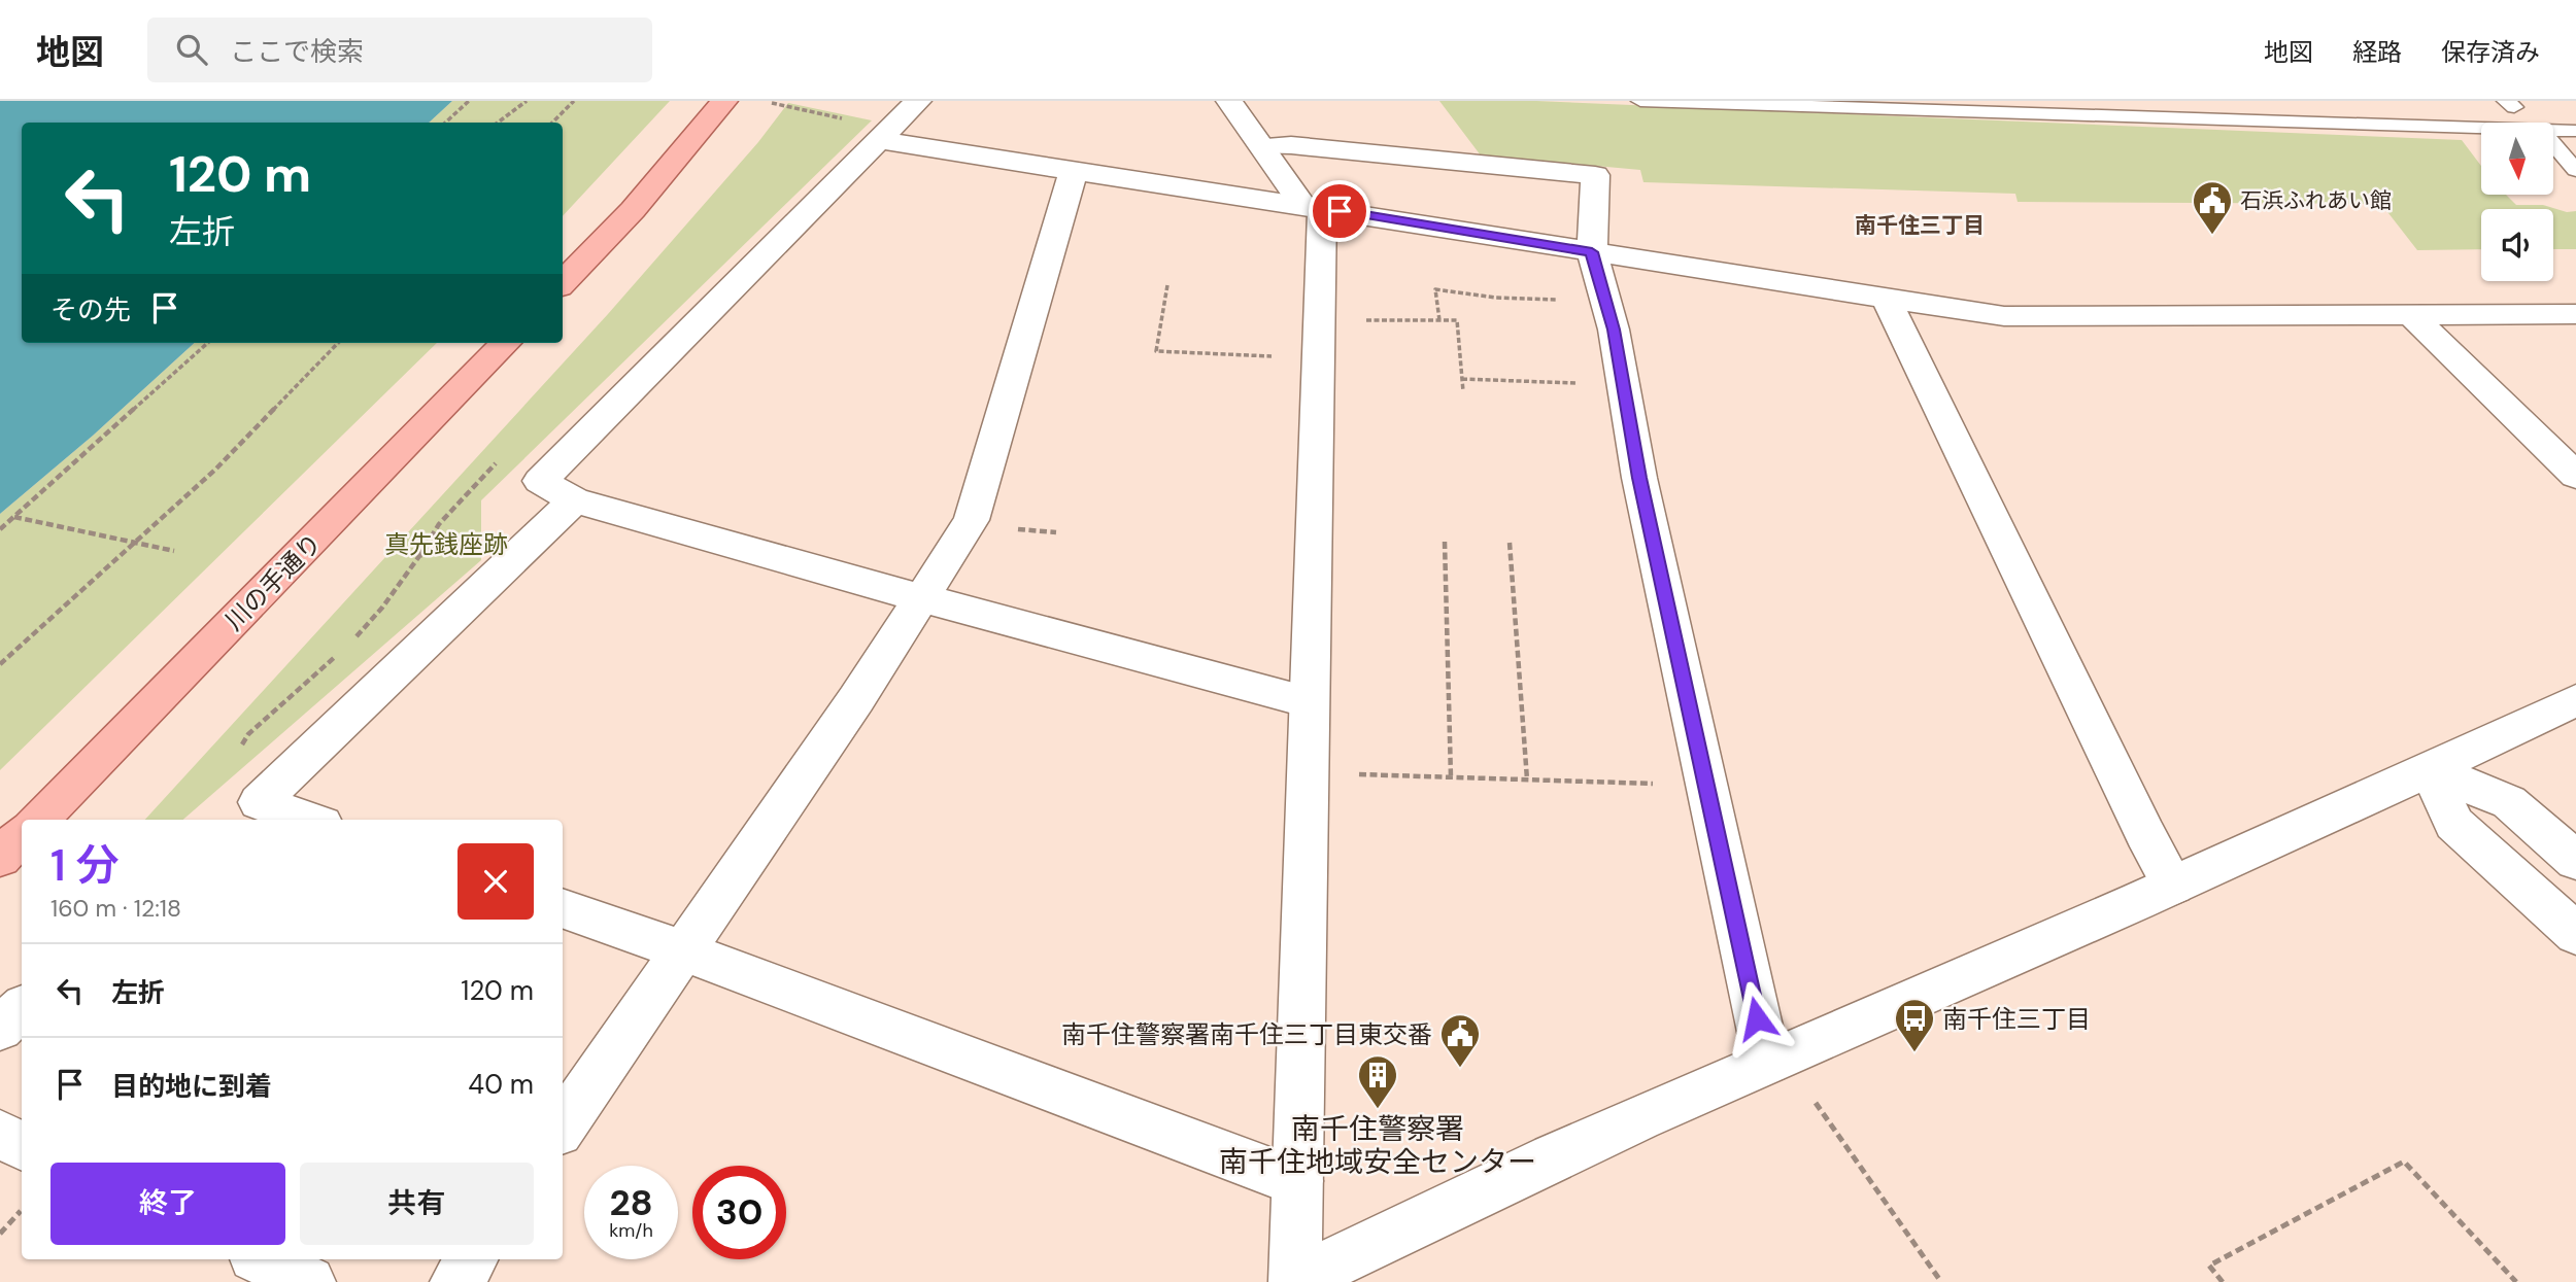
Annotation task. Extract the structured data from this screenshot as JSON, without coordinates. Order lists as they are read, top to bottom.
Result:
{
  "streets": {
    "main road": ["川の手通り"]
  },
  "districts": ["南千住三丁目"],
  "parks": ["真先銭座跡"],
  "places": {
    "public building": ["石浜ふれあい館", "南千住警察署南千住三丁目東交番"],
    "bus stop": ["南千住三丁目"],
    "building": ["南千住警察署 南千住地域安全センター"]
  },
  "north": "bottom",
  "page": {
    "header": "地図",
    "search": "ここで検索",
    "nav": ["地図", "経路", "保存済み"],
    "turn": ["120 m", "左折"],
    "then": "その先",
    "heading": ["1 分", "160 m · 12:18"],
    "list": [
      {
        "name": "左折",
        "value": "120 m"
      },
      {
        "name": "目的地に到着",
        "value": "40 m"
      }
    ],
    "buttons": ["終了", "共有"],
    "speed": "28 km/h",
    "limit": "30"
  }
}
